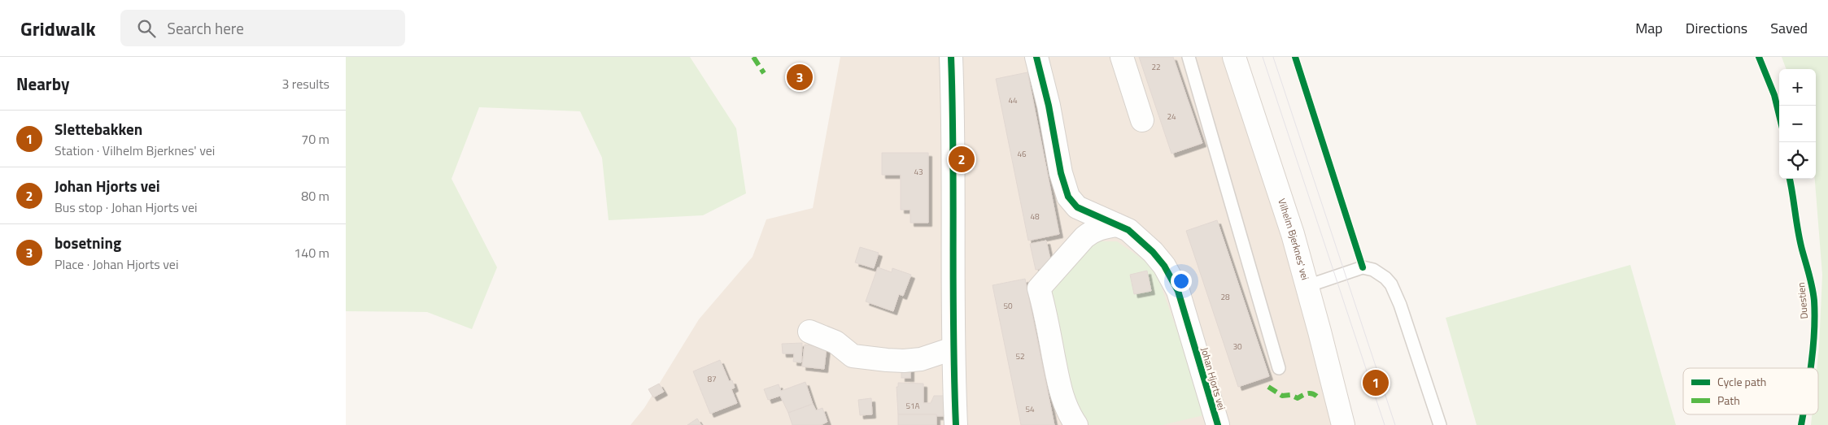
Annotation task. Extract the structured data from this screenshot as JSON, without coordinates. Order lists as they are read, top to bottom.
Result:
{
  "streets": {
    "street": ["Vilhelm Bjerknes' vei", "Johan Hjorts vei"],
    "cycle path": ["Duestien"]
  },
  "house_numbers": [
    "22",
    "44",
    "24",
    "46",
    "43",
    "48",
    "28",
    "50",
    "30",
    "52",
    "87",
    "51A",
    "54"
  ],
  "legend": ["Cycle path", "Path"],
  "page": {
    "header": "Gridwalk",
    "search": "Search here",
    "nav": ["Map", "Directions", "Saved"],
    "heading": ["Nearby", "3 results"],
    "pins": ["3", "2", "1"],
    "map_buttons": ["+", "−"],
    "list": [
      {
        "mark": "1",
        "name": "Slettebakken",
        "note": "Station · Vilhelm Bjerknes' vei",
        "value": "70 m"
      },
      {
        "mark": "2",
        "name": "Johan Hjorts vei",
        "note": "Bus stop · Johan Hjorts vei",
        "value": "80 m"
      },
      {
        "mark": "3",
        "name": "bosetning",
        "note": "Place · Johan Hjorts vei",
        "value": "140 m"
      }
    ]
  }
}
